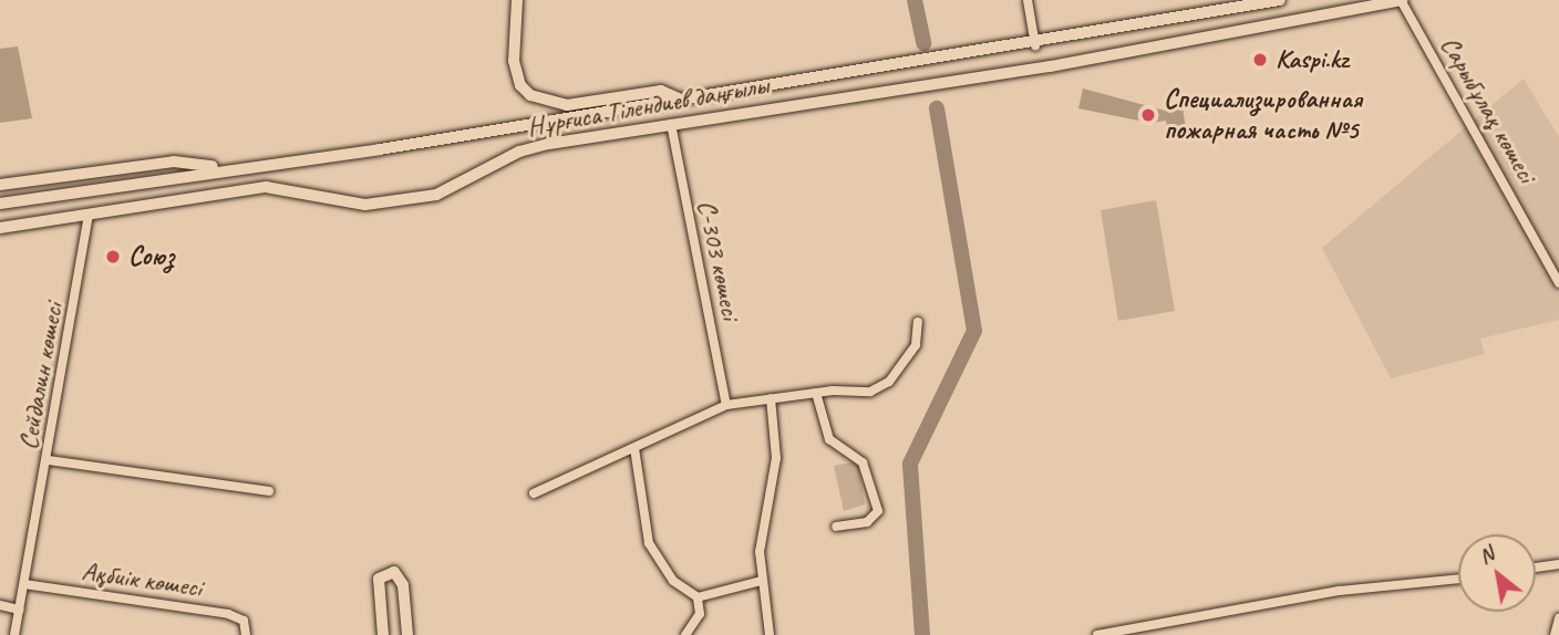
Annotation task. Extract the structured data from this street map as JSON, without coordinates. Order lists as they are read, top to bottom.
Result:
{
  "streets": {
    "main road": ["Нұрғиса Тілендиев даңғылы"],
    "street": [
      "Сарыбұлақ көшесі",
      "С-303 көшесі",
      "Сейдалин көшесі",
      "Ақбиік көшесі"
    ]
  },
  "crossings": [
    ["Нұрғиса Тілендиев даңғылы", "Сарыбұлақ көшесі"],
    ["Нұрғиса Тілендиев даңғылы", "С-303 көшесі"],
    ["Нұрғиса Тілендиев даңғылы", "Сейдалин көшесі"],
    ["Сейдалин көшесі", "Ақбиік көшесі"]
  ],
  "places": ["Kaspi.kz", "Специализированная пожарная часть №5", "Союз"],
  "north": "top left"
}
